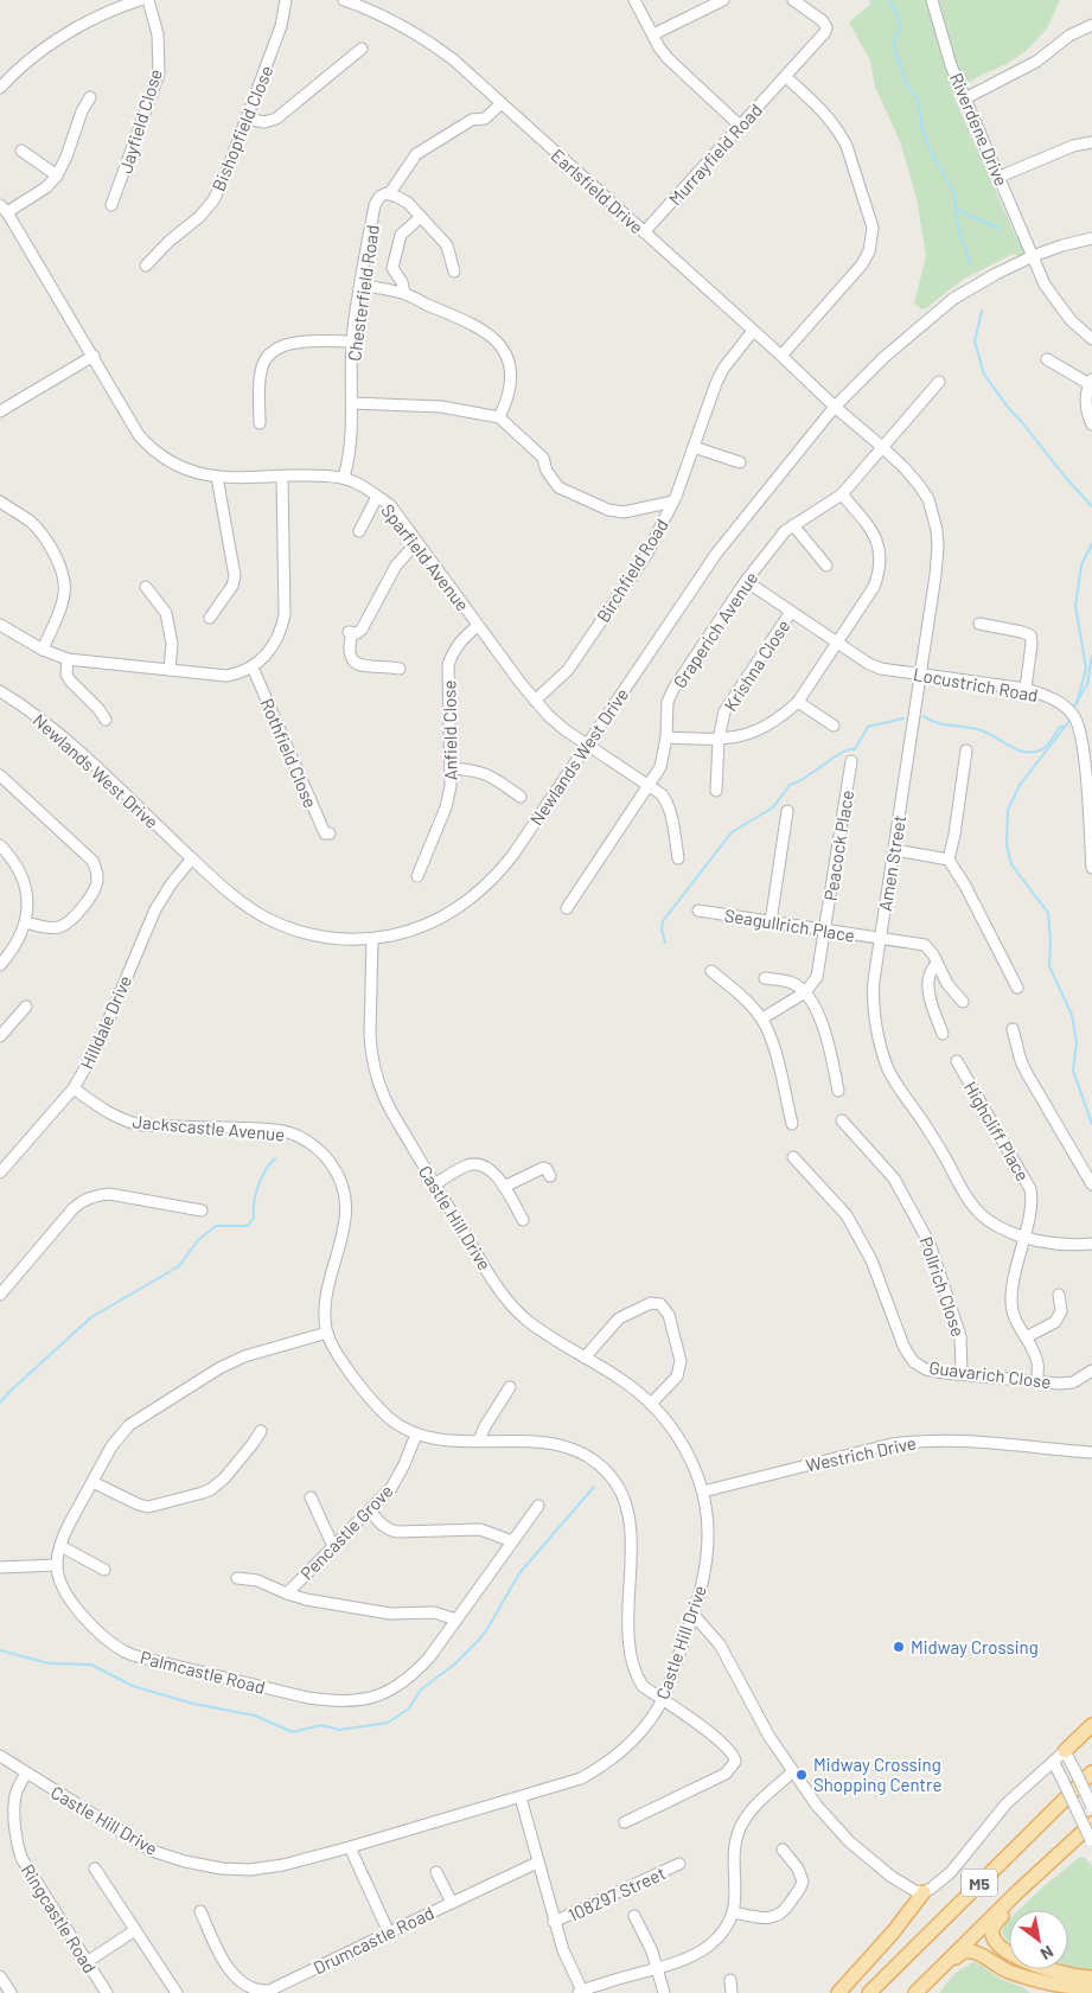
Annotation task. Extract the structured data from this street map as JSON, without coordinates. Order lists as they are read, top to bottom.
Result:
{
  "streets": {
    "main road": ["M5"],
    "street": [
      "Jayfield Close",
      "Bishopfield Close",
      "Riverdene Drive",
      "Murrayfield Road",
      "Earlsfield Drive",
      "Chesterfield Road",
      "Sparfield Avenue",
      "Birchfield Road",
      "Graperich Avenue",
      "Krishna Close",
      "Locustrich Road",
      "Anfield Close",
      "Rothfield Close",
      "Newlands West Drive",
      "Peacock Place",
      "Amen Street",
      "Seagullrich Place",
      "Hilldale Drive",
      "Jackscastle Avenue",
      "Highcliff Place",
      "Castle Hill Drive",
      "Pollrich Close",
      "Guavarich Close",
      "Westrich Drive",
      "Pencastle Grove",
      "Palmcastle Road",
      "108297 Street",
      "Ringcastle Road",
      "Drumcastle Road"
    ]
  },
  "crossings": [
    ["Riverdene Drive", "Newlands West Drive"],
    ["Murrayfield Road", "Earlsfield Drive"],
    ["Earlsfield Drive", "Chesterfield Road"],
    ["Earlsfield Drive", "Birchfield Road"],
    ["Earlsfield Drive", "Newlands West Drive"],
    ["Earlsfield Drive", "Amen Street"],
    ["Chesterfield Road", "Sparfield Avenue"],
    ["Sparfield Avenue", "Birchfield Road"],
    ["Sparfield Avenue", "Graperich Avenue"],
    ["Sparfield Avenue", "Anfield Close"],
    ["Sparfield Avenue", "Newlands West Drive"],
    ["Graperich Avenue", "Locustrich Road"],
    ["Graperich Avenue", "Amen Street"],
    ["Krishna Close", "Locustrich Road"],
    ["Locustrich Road", "Amen Street"],
    ["Newlands West Drive", "Amen Street"],
    ["Newlands West Drive", "Hilldale Drive"],
    ["Newlands West Drive", "Castle Hill Drive"],
    ["Peacock Place", "Seagullrich Place"],
    ["Amen Street", "Seagullrich Place"],
    ["Amen Street", "Highcliff Place"],
    ["Hilldale Drive", "Jackscastle Avenue"],
    ["Jackscastle Avenue", "Castle Hill Drive"],
    ["Jackscastle Avenue", "Pencastle Grove"],
    ["Jackscastle Avenue", "Palmcastle Road"],
    ["Highcliff Place", "Guavarich Close"],
    ["Castle Hill Drive", "Westrich Drive"],
    ["Castle Hill Drive", "Ringcastle Road"],
    ["Pollrich Close", "Guavarich Close"]
  ],
  "places": ["Midway Crossing", "Midway Crossing Shopping Centre"],
  "north": "bottom right"
}
